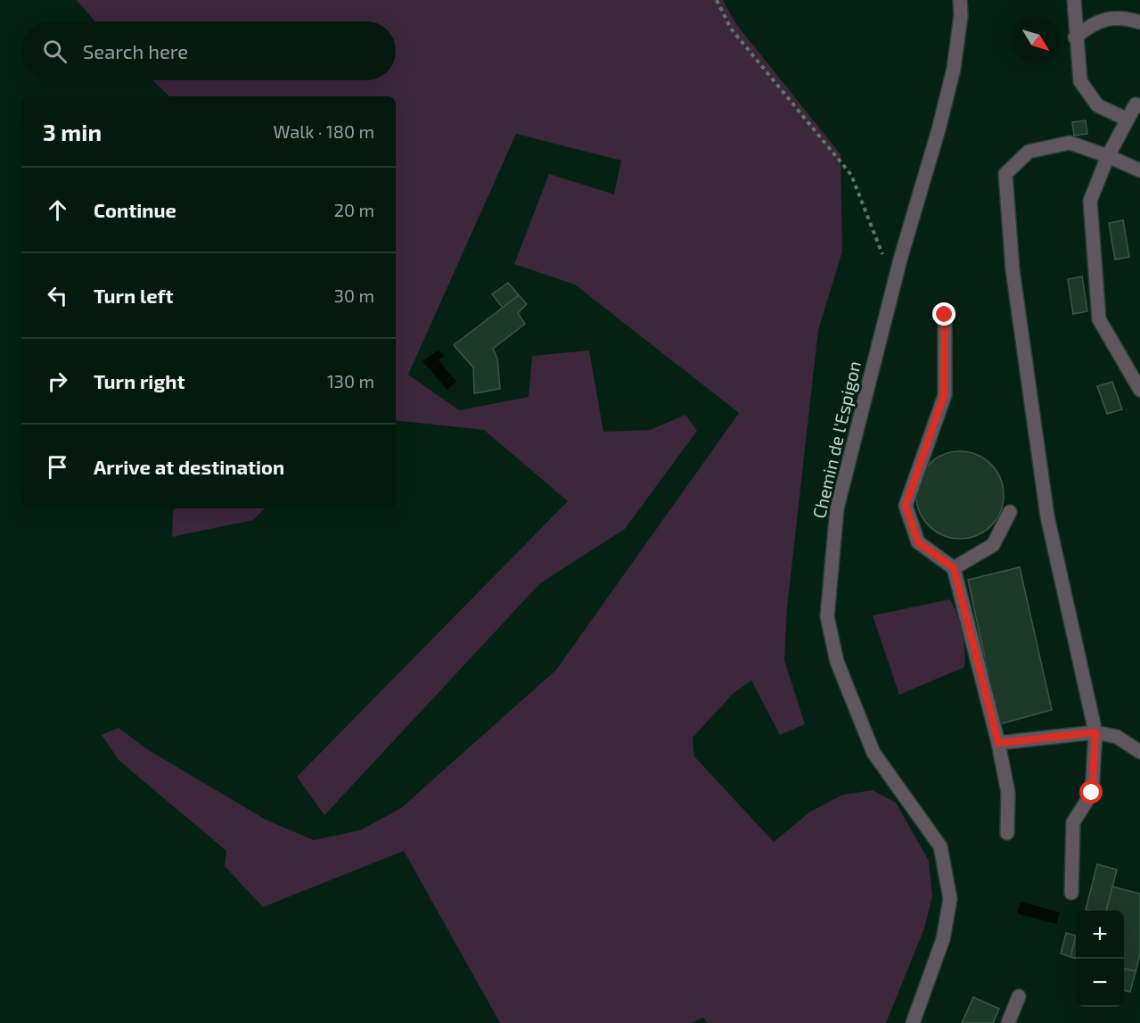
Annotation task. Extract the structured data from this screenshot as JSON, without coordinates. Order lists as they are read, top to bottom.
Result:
{
  "streets": {
    "street": ["Chemin de l'Espigon"]
  },
  "north": "bottom right",
  "page": {
    "search": "Search here",
    "heading": ["3 min", "Walk · 180 m"],
    "list": [
      ["Continue", "20 m"],
      ["Turn left", "30 m"],
      ["Turn right", "130 m"],
      "Arrive at destination"
    ],
    "map_buttons": ["+", "−"]
  }
}
